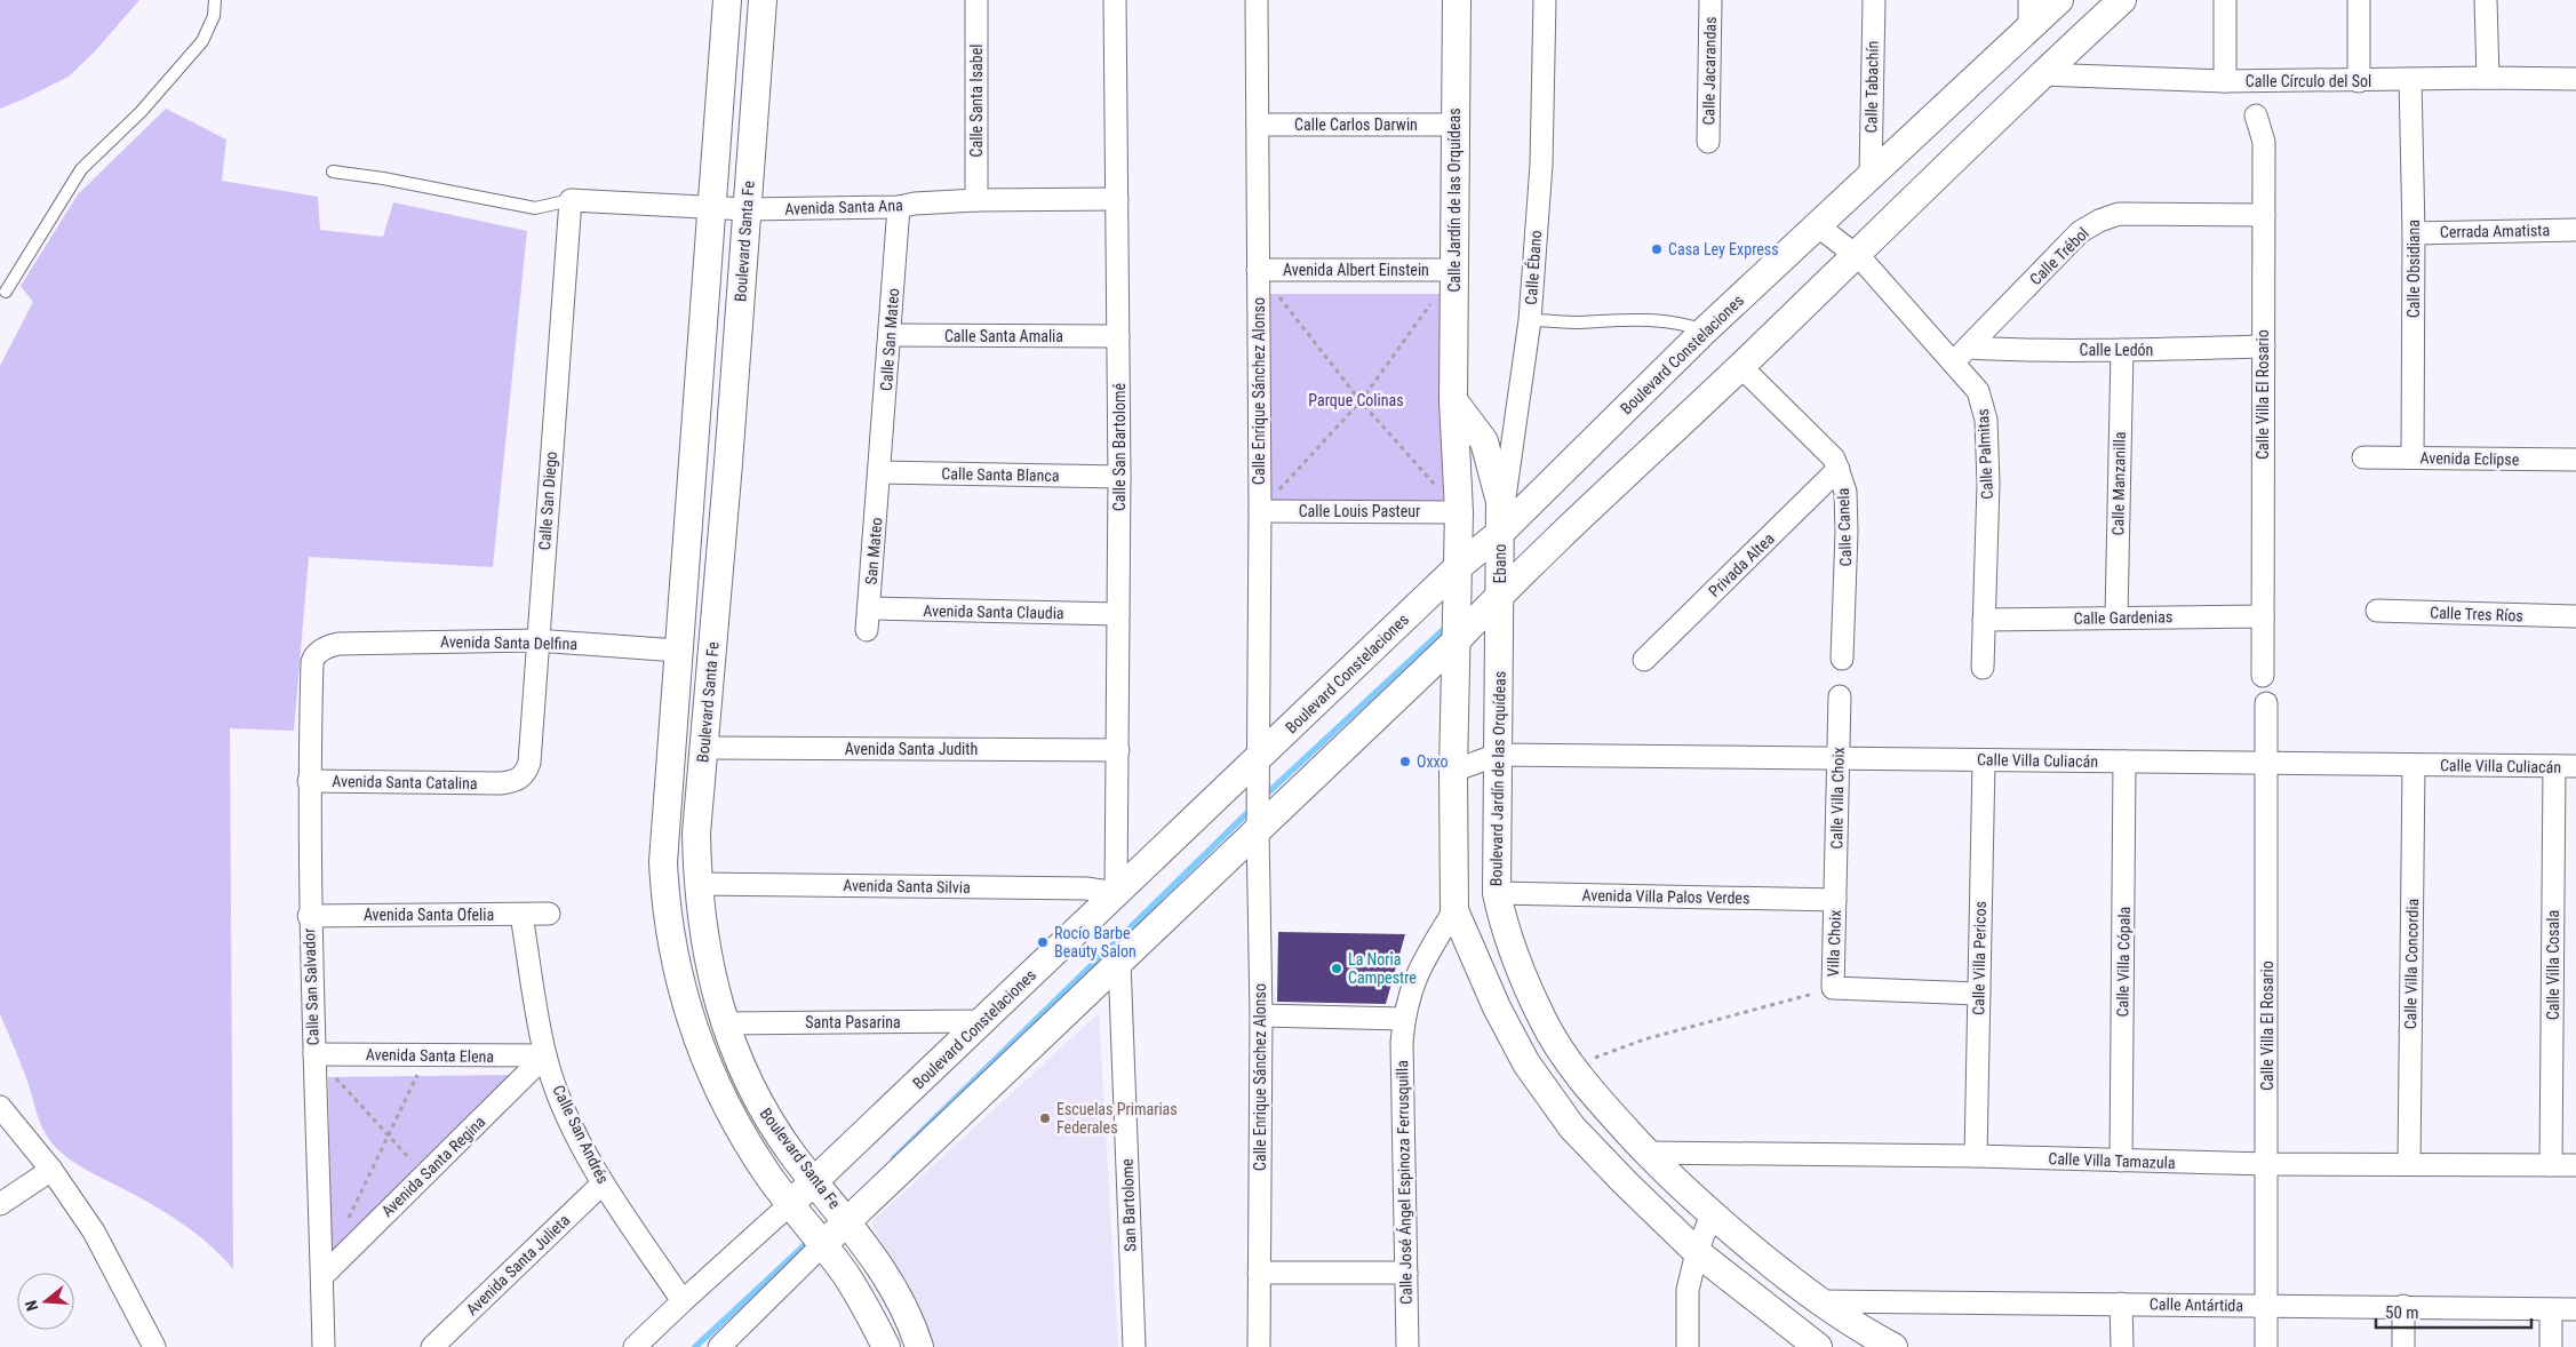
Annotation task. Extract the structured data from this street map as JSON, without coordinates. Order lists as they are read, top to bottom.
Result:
{
  "streets": {
    "street": [
      "Calle Jacarandas",
      "Calle Círculo del Sol",
      "Calle Tabachín",
      "Calle Santa Isabel",
      "Calle Carlos Darwin",
      "Calle Jardín de las Orquídeas",
      "Avenida Santa Ana",
      "Cerrada Amatista",
      "Boulevard Santa Fe",
      "Calle Trébol",
      "Calle Ébano",
      "Calle Obsidiana",
      "Avenida Albert Einstein",
      "Calle Santa Amalia",
      "Calle San Mateo",
      "Calle Ledón",
      "Boulevard Constelaciones",
      "Calle Enrique Sánchez Alonso",
      "Calle Villa El Rosario",
      "Calle San Bartolomé",
      "Calle Palmitas",
      "Avenida Eclipse",
      "Calle Santa Blanca",
      "Calle Manzanilla",
      "Calle San Diego",
      "Calle Louis Pasteur",
      "Calle Canela",
      "San Mateo",
      "Ebano",
      "Privada Altea",
      "Avenida Santa Claudia",
      "Calle Tres Ríos",
      "Calle Gardenias",
      "Avenida Santa Delfina",
      "Avenida Santa Judith",
      "Calle Villa Culiacán",
      "Boulevard Jardín de las Orquídeas",
      "Avenida Santa Catalina",
      "Calle Villa Choix",
      "Avenida Santa Silvia",
      "Avenida Villa Palos Verdes",
      "Avenida Santa Ofelia",
      "Villa Choix",
      "Calle Villa Pericos",
      "Calle Villa Cópala",
      "Calle Villa Concordia",
      "Calle Villa Cosala",
      "Calle San Salvador",
      "Santa Pasarina",
      "Avenida Santa Elena",
      "Calle San Andrés",
      "Calle Villa Tamazula",
      "Avenida Santa Regina",
      "Calle José Ángel Espinoza Ferrusquilla",
      "San Bartolome",
      "Avenida Santa Julieta",
      "Calle Antártida"
    ]
  },
  "crossings": [
    ["Calle Círculo del Sol", "Calle Obsidiana"],
    ["Calle Círculo del Sol", "Boulevard Constelaciones"],
    ["Calle Tabachín", "Boulevard Constelaciones"],
    ["Calle Santa Isabel", "Avenida Santa Ana"],
    ["Calle Carlos Darwin", "Calle Jardín de las Orquídeas"],
    ["Calle Carlos Darwin", "Calle Enrique Sánchez Alonso"],
    ["Calle Jardín de las Orquídeas", "Avenida Albert Einstein"],
    ["Calle Jardín de las Orquídeas", "Boulevard Constelaciones"],
    ["Calle Jardín de las Orquídeas", "Calle Louis Pasteur"],
    ["Avenida Santa Ana", "Boulevard Santa Fe"],
    ["Avenida Santa Ana", "Calle San Mateo"],
    ["Avenida Santa Ana", "Calle San Bartolomé"],
    ["Avenida Santa Ana", "Calle San Diego"],
    ["Cerrada Amatista", "Calle Obsidiana"],
    ["Boulevard Santa Fe", "Boulevard Constelaciones"],
    ["Boulevard Santa Fe", "Avenida Santa Delfina"],
    ["Boulevard Santa Fe", "Avenida Santa Judith"],
    ["Boulevard Santa Fe", "Avenida Santa Silvia"],
    ["Boulevard Santa Fe", "Santa Pasarina"],
    ["Calle Trébol", "Calle Ledón"],
    ["Calle Trébol", "Calle Villa El Rosario"],
    ["Calle Trébol", "Calle Palmitas"],
    ["Calle Ébano", "Boulevard Constelaciones"],
    ["Calle Ébano", "Ebano"],
    ["Calle Obsidiana", "Avenida Eclipse"],
    ["Avenida Albert Einstein", "Calle Enrique Sánchez Alonso"],
    ["Calle Santa Amalia", "Calle San Mateo"],
    ["Calle Santa Amalia", "Calle San Bartolomé"],
    ["Calle San Mateo", "Calle Santa Blanca"],
    ["Calle San Mateo", "San Mateo"],
    ["Calle Ledón", "Calle Villa El Rosario"],
    ["Calle Ledón", "Calle Manzanilla"],
    ["Boulevard Constelaciones", "Calle Enrique Sánchez Alonso"],
    ["Boulevard Constelaciones", "Calle San Bartolomé"],
    ["Boulevard Constelaciones", "Calle Palmitas"],
    ["Boulevard Constelaciones", "Calle Canela"],
    ["Boulevard Constelaciones", "Ebano"],
    ["Boulevard Constelaciones", "Boulevard Jardín de las Orquídeas"],
    ["Boulevard Constelaciones", "Avenida Santa Silvia"],
    ["Boulevard Constelaciones", "Santa Pasarina"],
    ["Boulevard Constelaciones", "Calle San Andrés"],
    ["Boulevard Constelaciones", "San Bartolome"],
    ["Calle Enrique Sánchez Alonso", "Calle Louis Pasteur"],
    ["Calle Villa El Rosario", "Calle Gardenias"],
    ["Calle Villa El Rosario", "Calle Villa Culiacán"],
    ["Calle Villa El Rosario", "Calle Villa Tamazula"],
    ["Calle Villa El Rosario", "Calle Antártida"],
    ["Calle San Bartolomé", "Calle Santa Blanca"],
    ["Calle San Bartolomé", "Avenida Santa Claudia"],
    ["Calle San Bartolomé", "Avenida Santa Judith"],
    ["Calle San Bartolomé", "Avenida Santa Silvia"],
    ["Calle Palmitas", "Calle Gardenias"],
    ["Calle Santa Blanca", "San Mateo"],
    ["Calle Manzanilla", "Calle Gardenias"],
    ["Calle San Diego", "Avenida Santa Delfina"],
    ["Calle San Diego", "Avenida Santa Catalina"],
    ["Calle Canela", "Privada Altea"],
    ["San Mateo", "Avenida Santa Claudia"],
    ["Ebano", "Boulevard Jardín de las Orquídeas"],
    ["Avenida Santa Delfina", "Calle San Salvador"],
    ["Calle Villa Culiacán", "Boulevard Jardín de las Orquídeas"],
    ["Calle Villa Culiacán", "Calle Villa Choix"],
    ["Calle Villa Culiacán", "Calle Villa Pericos"],
    ["Calle Villa Culiacán", "Calle Villa Cópala"],
    ["Calle Villa Culiacán", "Calle Villa Concordia"],
    ["Calle Villa Culiacán", "Calle Villa Cosala"],
    ["Boulevard Jardín de las Orquídeas", "Avenida Villa Palos Verdes"],
    ["Boulevard Jardín de las Orquídeas", "Calle Villa Tamazula"],
    ["Boulevard Jardín de las Orquídeas", "Calle Antártida"],
    ["Avenida Santa Catalina", "Calle San Salvador"],
    ["Calle Villa Choix", "Avenida Villa Palos Verdes"],
    ["Calle Villa Choix", "Villa Choix"],
    ["Avenida Villa Palos Verdes", "Villa Choix"],
    ["Avenida Santa Ofelia", "Calle San Salvador"],
    ["Avenida Santa Ofelia", "Calle San Andrés"],
    ["Calle Villa Pericos", "Calle Villa Tamazula"],
    ["Calle Villa Cópala", "Calle Villa Tamazula"],
    ["Calle Villa Concordia", "Calle Villa Tamazula"],
    ["Calle Villa Cosala", "Calle Villa Tamazula"],
    ["Calle San Salvador", "Avenida Santa Elena"],
    ["Calle San Salvador", "Avenida Santa Regina"],
    ["Avenida Santa Elena", "Calle San Andrés"],
    ["Avenida Santa Elena", "Avenida Santa Regina"],
    ["Calle San Andrés", "Avenida Santa Regina"],
    ["Calle San Andrés", "Avenida Santa Julieta"]
  ],
  "parks": ["Parque Colinas"],
  "places": [
    "Casa Ley Express",
    "Oxxo",
    "Rocío Barbe Beauty Salon",
    "La Noria Campestre",
    "Escuelas Primarias Federales"
  ],
  "scale_bar": "50 m",
  "north": "left"
}
